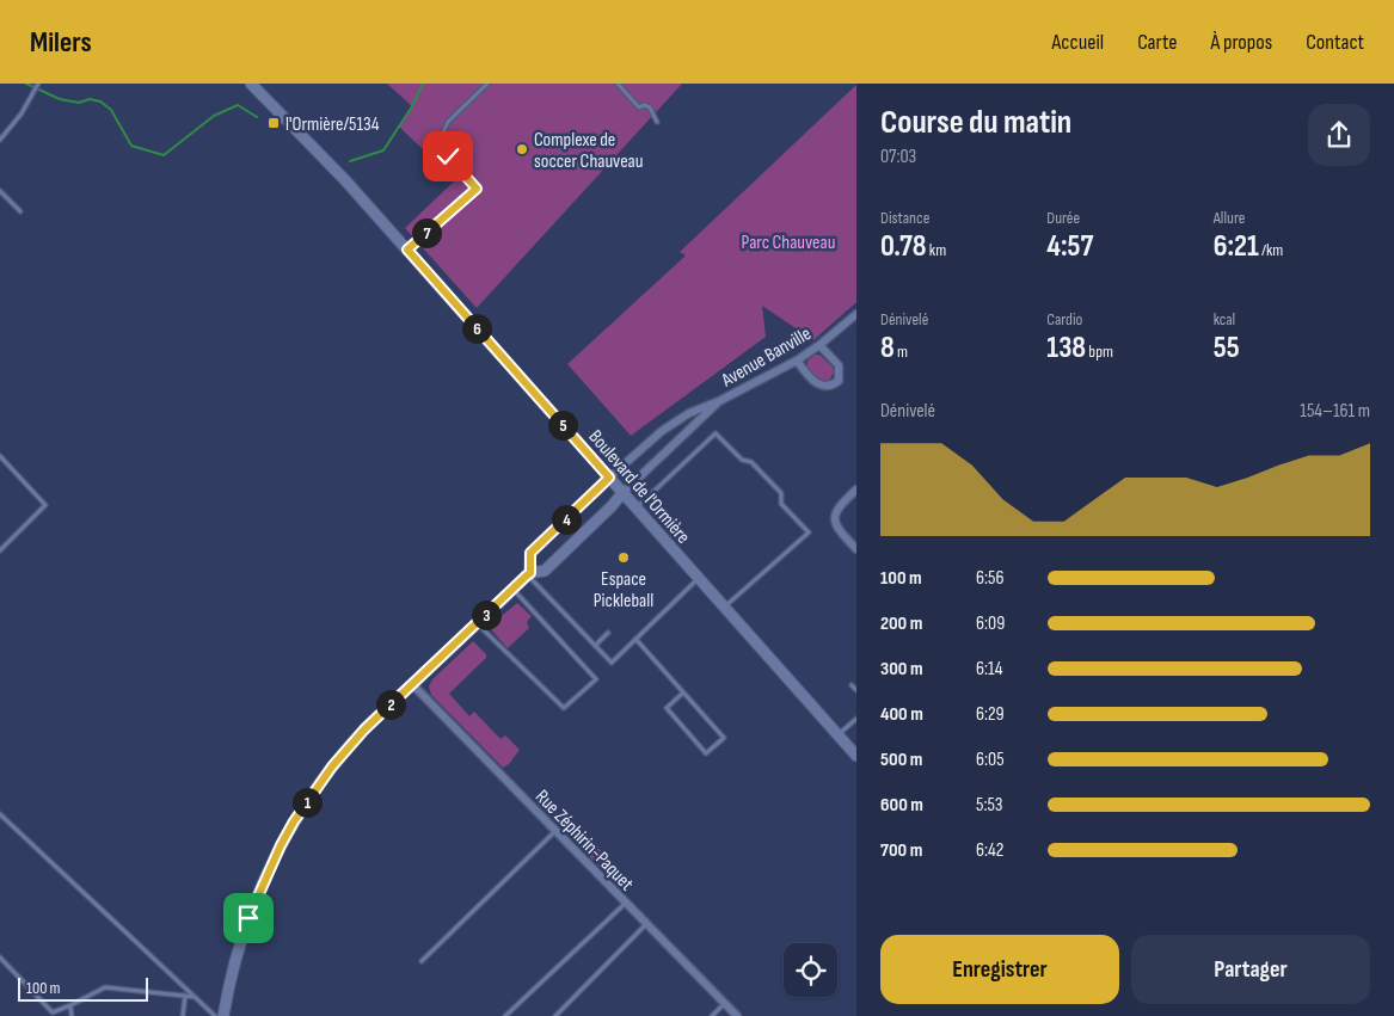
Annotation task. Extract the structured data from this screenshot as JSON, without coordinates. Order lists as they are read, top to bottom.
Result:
{
  "streets": {
    "main road": ["Boulevard de l'Ormière"],
    "street": ["Avenue Banville", "Rue Zéphirin-Paquet"]
  },
  "crossings": [
    ["Avenue Banville", "Boulevard de l'Ormière"]
  ],
  "parks": ["Parc Chauveau"],
  "places": {
    "transit": ["l'Ormière/5134"],
    "other": ["Complexe de soccer Chauveau", "Espace Pickleball"]
  },
  "scale_bar": "100 m",
  "page": {
    "header": "Milers",
    "nav": [
      "Accueil",
      "Carte",
      "À propos",
      "Contact"
    ],
    "heading": ["Course du matin", "07:03"],
    "stats": [
      ["Distance", "0.78 km"],
      ["Durée", "4:57"],
      ["Allure", "6:21 /km"],
      ["Dénivelé", "8 m"],
      ["Cardio", "138 bpm"],
      ["kcal", "55"]
    ],
    "pins": [
      "7",
      "6",
      "5",
      "4",
      "3",
      "2",
      "1"
    ],
    "chart": ["Dénivelé", "154–161 m"],
    "list": [
      {
        "name": "100 m",
        "note": "6:56"
      },
      {
        "name": "200 m",
        "note": "6:09"
      },
      {
        "name": "300 m",
        "note": "6:14"
      },
      {
        "name": "400 m",
        "note": "6:29"
      },
      {
        "name": "500 m",
        "note": "6:05"
      },
      {
        "name": "600 m",
        "note": "5:53"
      },
      {
        "name": "700 m",
        "note": "6:42"
      }
    ],
    "buttons": ["Enregistrer", "Partager"],
    "scale": "100 m"
  }
}
